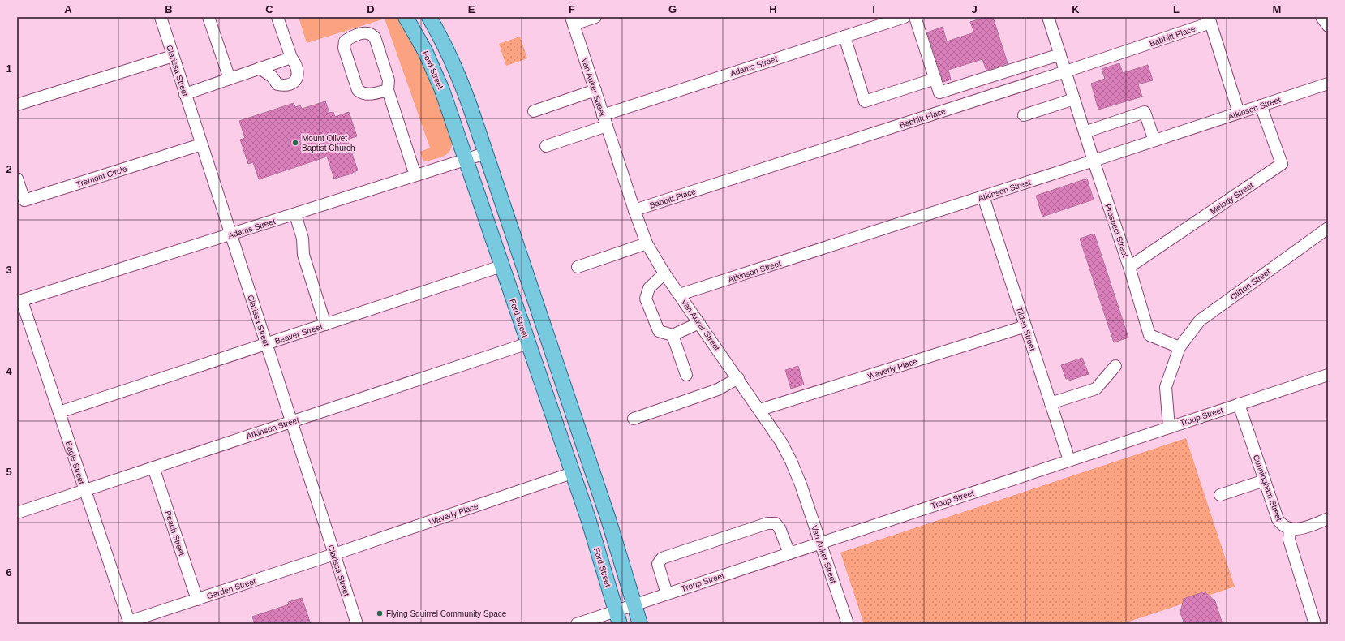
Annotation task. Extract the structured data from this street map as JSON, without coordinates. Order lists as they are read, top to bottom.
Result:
{
  "streets": {
    "main road": ["Ford Street"],
    "street": [
      "Babbitt Place",
      "Adams Street",
      "Clarissa Street",
      "Van Auker Street",
      "Atkinson Street",
      "Tremont Circle",
      "Melody Street",
      "Prospect Street",
      "Clifton Street",
      "Tilden Street",
      "Beaver Street",
      "Waverly Place",
      "Troup Street",
      "Eagle Street",
      "Cunningham Street",
      "Peach Street",
      "Garden Street"
    ]
  },
  "crossings": [
    ["Babbitt Place", "Van Auker Street"],
    ["Babbitt Place", "Prospect Street"],
    ["Adams Street", "Ford Street"],
    ["Adams Street", "Clarissa Street"],
    ["Adams Street", "Van Auker Street"],
    ["Adams Street", "Eagle Street"],
    ["Ford Street", "Atkinson Street"],
    ["Ford Street", "Beaver Street"],
    ["Ford Street", "Waverly Place"],
    ["Ford Street", "Troup Street"],
    ["Clarissa Street", "Atkinson Street"],
    ["Clarissa Street", "Tremont Circle"],
    ["Clarissa Street", "Beaver Street"],
    ["Clarissa Street", "Waverly Place"],
    ["Clarissa Street", "Garden Street"],
    ["Van Auker Street", "Atkinson Street"],
    ["Van Auker Street", "Waverly Place"],
    ["Van Auker Street", "Troup Street"],
    ["Atkinson Street", "Melody Street"],
    ["Atkinson Street", "Prospect Street"],
    ["Atkinson Street", "Tilden Street"],
    ["Atkinson Street", "Eagle Street"],
    ["Atkinson Street", "Peach Street"],
    ["Melody Street", "Prospect Street"],
    ["Prospect Street", "Clifton Street"],
    ["Tilden Street", "Waverly Place"],
    ["Tilden Street", "Troup Street"],
    ["Beaver Street", "Eagle Street"],
    ["Waverly Place", "Garden Street"],
    ["Troup Street", "Cunningham Street"],
    ["Eagle Street", "Garden Street"],
    ["Peach Street", "Garden Street"]
  ],
  "places": ["Mount Olivet Baptist Church", "Flying Squirrel Community Space"],
  "grid": {
    "columns": [
      "A",
      "B",
      "C",
      "D",
      "E",
      "F",
      "G",
      "H",
      "I",
      "J",
      "K",
      "L",
      "M"
    ],
    "rows": [
      "1",
      "2",
      "3",
      "4",
      "5",
      "6"
    ]
  }
}
